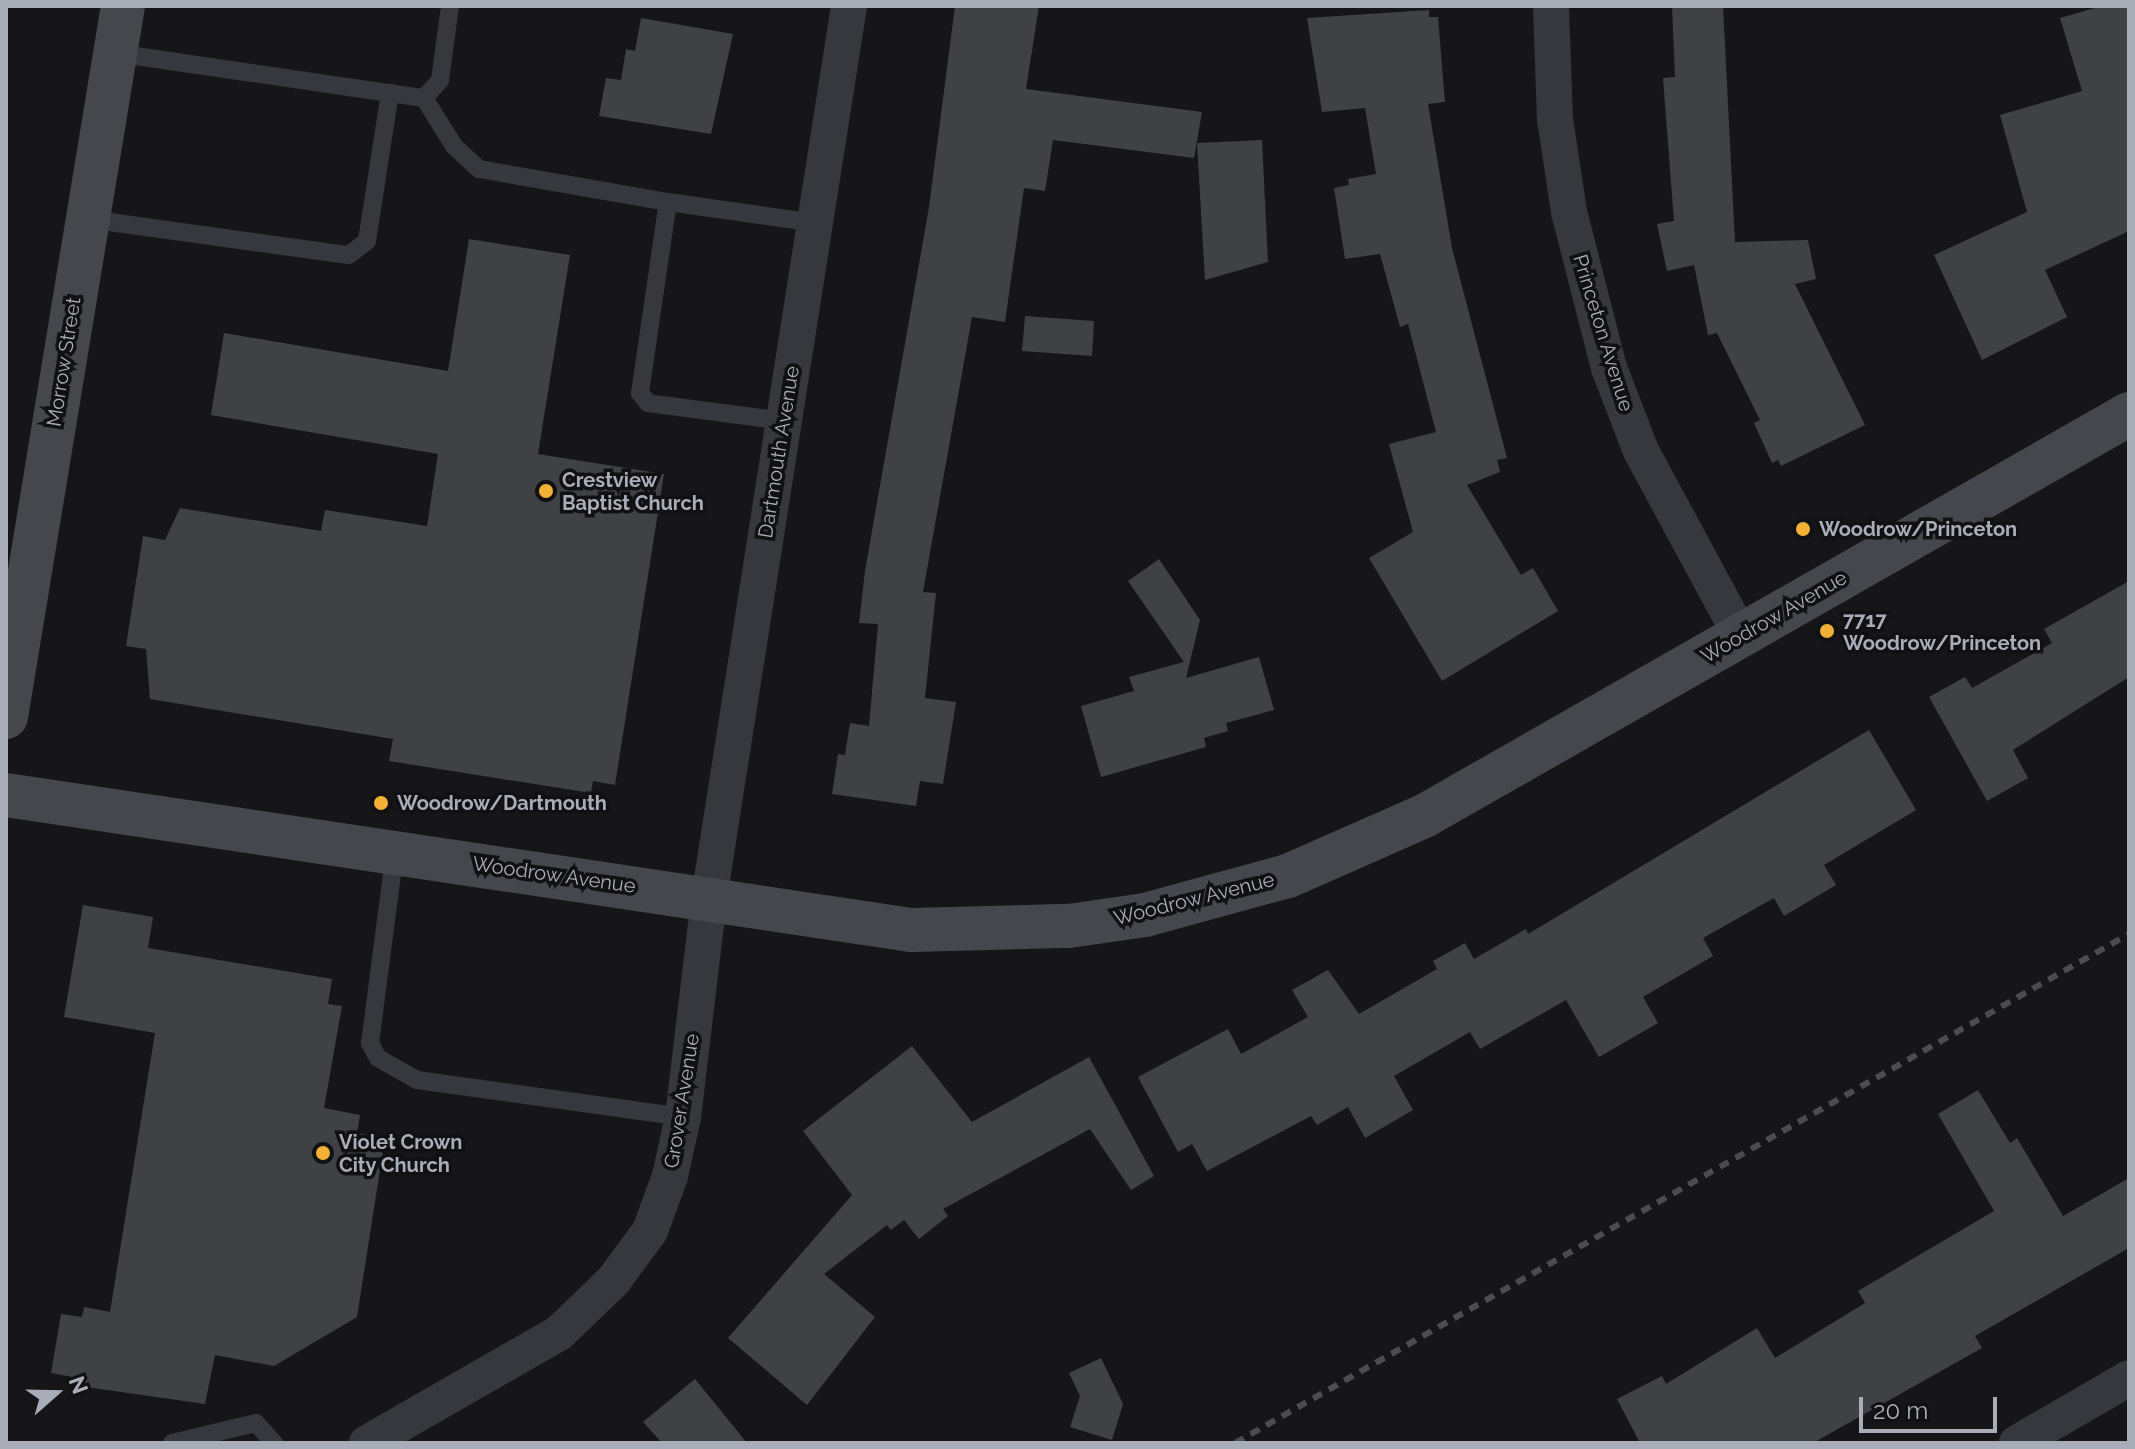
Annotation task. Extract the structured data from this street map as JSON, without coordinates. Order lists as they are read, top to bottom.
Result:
{
  "streets": {
    "street": [
      "Princeton Avenue",
      "Morrow Street",
      "Dartmouth Avenue",
      "Woodrow Avenue",
      "Grover Avenue"
    ]
  },
  "crossings": [
    ["Princeton Avenue", "Woodrow Avenue"],
    ["Dartmouth Avenue", "Woodrow Avenue"],
    ["Dartmouth Avenue", "Grover Avenue"],
    ["Woodrow Avenue", "Grover Avenue"]
  ],
  "places": [
    "Crestview Baptist Church",
    "Woodrow/Princeton",
    "7717 Woodrow/Princeton",
    "Woodrow/Dartmouth",
    "Violet Crown City Church"
  ],
  "scale_bar": "20 m",
  "north": "right"
}
